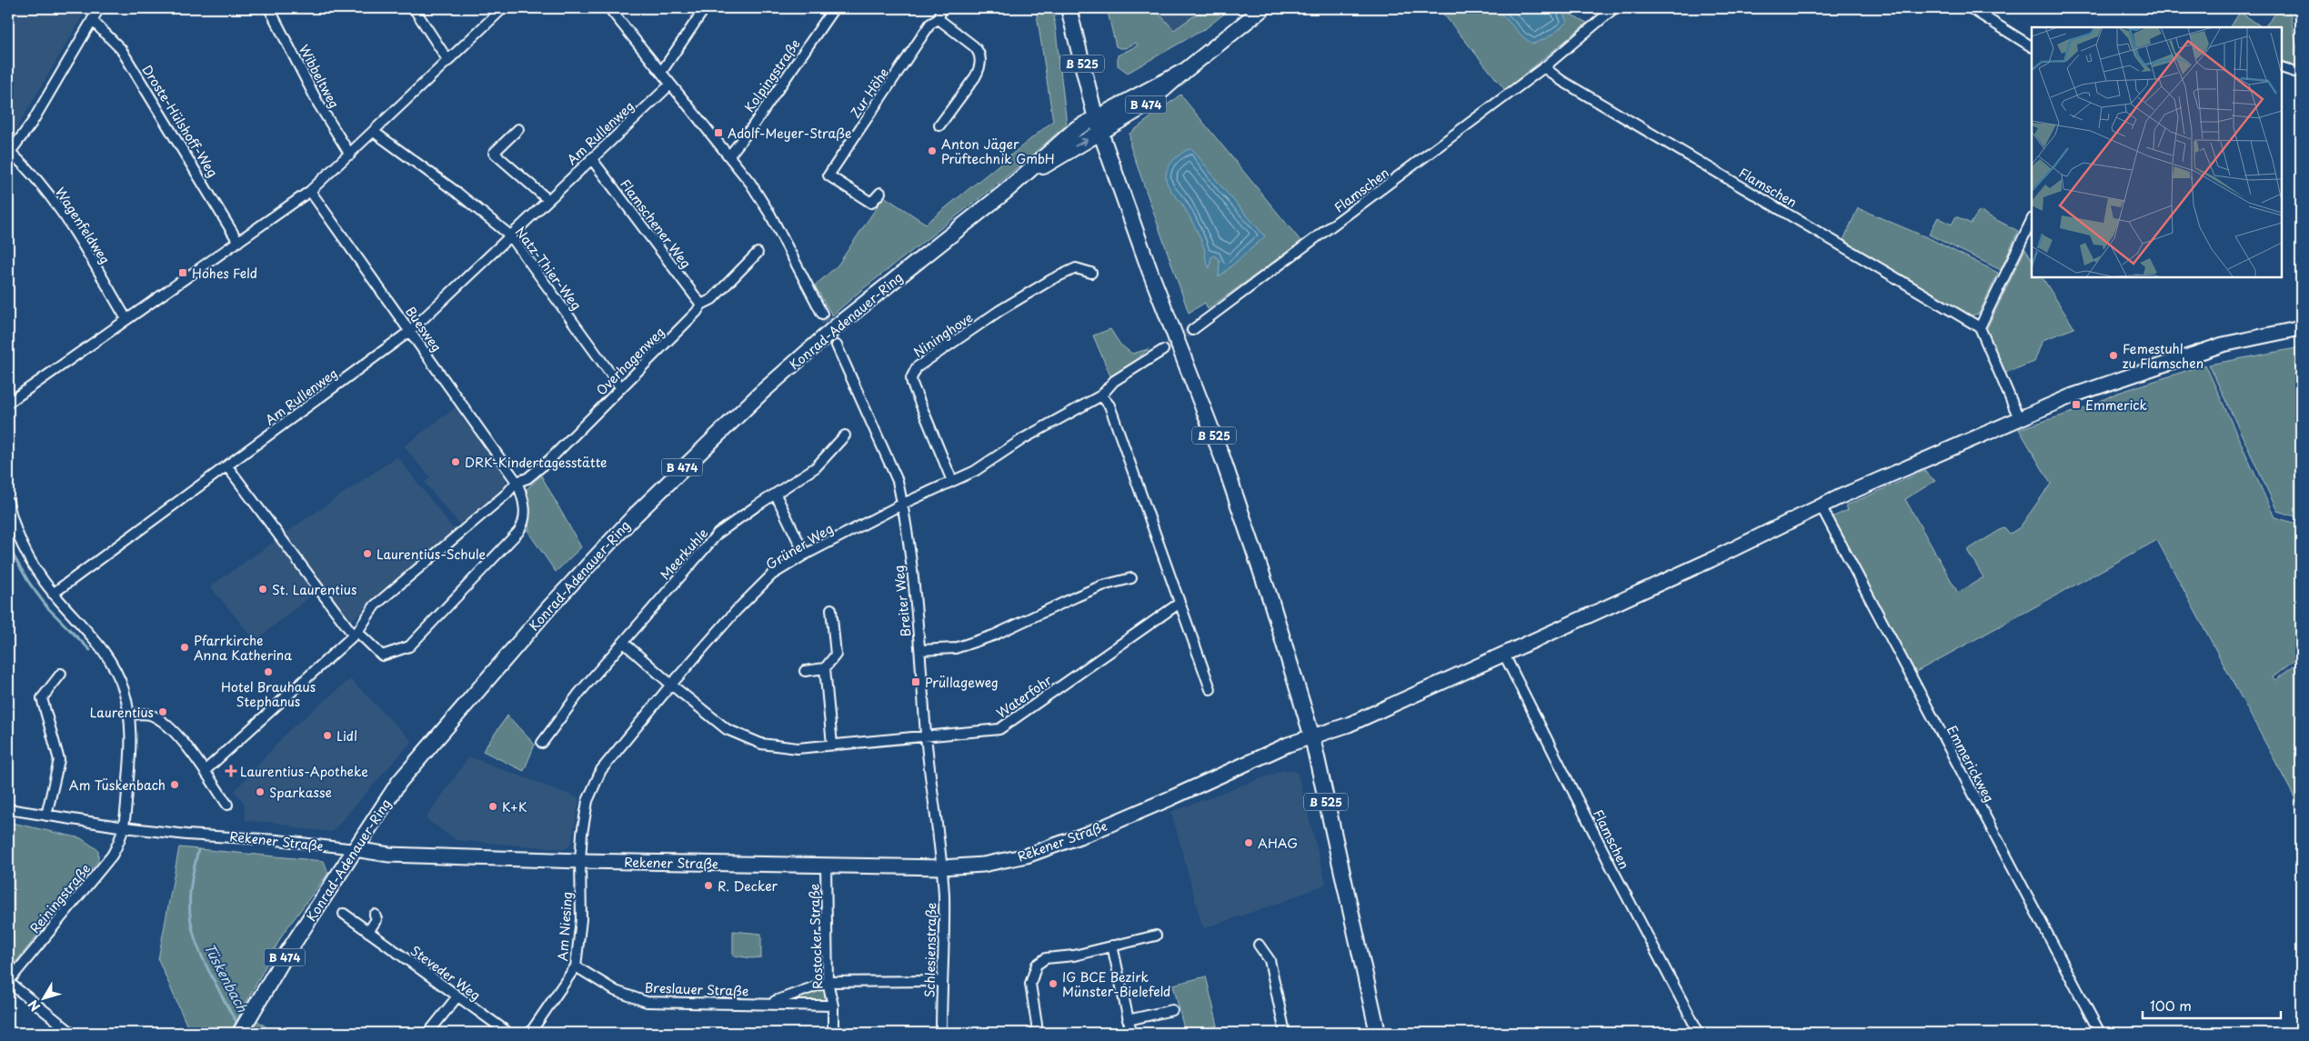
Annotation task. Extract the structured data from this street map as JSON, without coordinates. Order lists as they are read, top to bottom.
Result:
{
  "streets": {
    "main road": [
      "B 525",
      "B 474",
      "Konrad-Adenauer-Ring",
      "Rekener Straße"
    ],
    "street": [
      "Kolpingstraße",
      "Wibbeltweg",
      "Zur Höhe",
      "Droste-Hülshoff-Weg",
      "Am Rullenweg",
      "Flamschen",
      "Flamschener Weg",
      "Wagenfeldweg",
      "Natz-Thier-Weg",
      "Buesweg",
      "Nininghove",
      "Overhagenweg",
      "Grüner Weg",
      "Meerkuhle",
      "Breiter Weg",
      "Waterfohr",
      "Emmerickweg",
      "Reiningstraße",
      "Am Niesing",
      "Rostocker Straße",
      "Schlesienstraße",
      "Steveder Weg",
      "Breslauer Straße"
    ]
  },
  "crossings": [
    ["B 525", "B 474"],
    ["B 525", "Rekener Straße"],
    ["B 474", "Konrad-Adenauer-Ring"],
    ["Am Rullenweg", "Flamschener Weg"],
    ["Am Rullenweg", "Natz-Thier-Weg"],
    ["Am Rullenweg", "Buesweg"],
    ["Flamschen", "Rekener Straße"],
    ["Flamschener Weg", "Overhagenweg"],
    ["Natz-Thier-Weg", "Overhagenweg"],
    ["Konrad-Adenauer-Ring", "Rekener Straße"],
    ["Buesweg", "Overhagenweg"],
    ["Nininghove", "Grüner Weg"],
    ["Grüner Weg", "Breiter Weg"],
    ["Grüner Weg", "Waterfohr"],
    ["Grüner Weg", "Rekener Straße"],
    ["Grüner Weg", "Am Niesing"],
    ["Breiter Weg", "Waterfohr"],
    ["Breiter Weg", "Rekener Straße"],
    ["Breiter Weg", "Schlesienstraße"],
    ["Emmerickweg", "Rekener Straße"],
    ["Rekener Straße", "Reiningstraße"],
    ["Rekener Straße", "Am Niesing"],
    ["Rekener Straße", "Rostocker Straße"],
    ["Rekener Straße", "Schlesienstraße"],
    ["Am Niesing", "Breslauer Straße"],
    ["Rostocker Straße", "Breslauer Straße"],
    ["Schlesienstraße", "Breslauer Straße"]
  ],
  "water": ["Tüskenbach"],
  "places": {
    "transit": [
      "Adolf-Meyer-Straße",
      "Hohes Feld",
      "Emmerick",
      "Prüllageweg"
    ],
    "other": [
      "Anton Jäger Prüftechnik GmbH",
      "Femestuhl zu Flamschen",
      "DRK-Kindertagesstätte",
      "Laurentius-Schule",
      "St. Laurentius",
      "Pfarrkirche Anna Katherina",
      "Hotel Brauhaus Stephanus",
      "Laurentius",
      "Lidl",
      "Am Tüskenbach",
      "Sparkasse",
      "K+K",
      "AHAG",
      "R. Decker",
      "IG BCE Bezirk Münster-Bielefeld"
    ],
    "health": ["Laurentius-Apotheke"]
  },
  "scale_bar": "100 m",
  "north": "bottom left"
}
